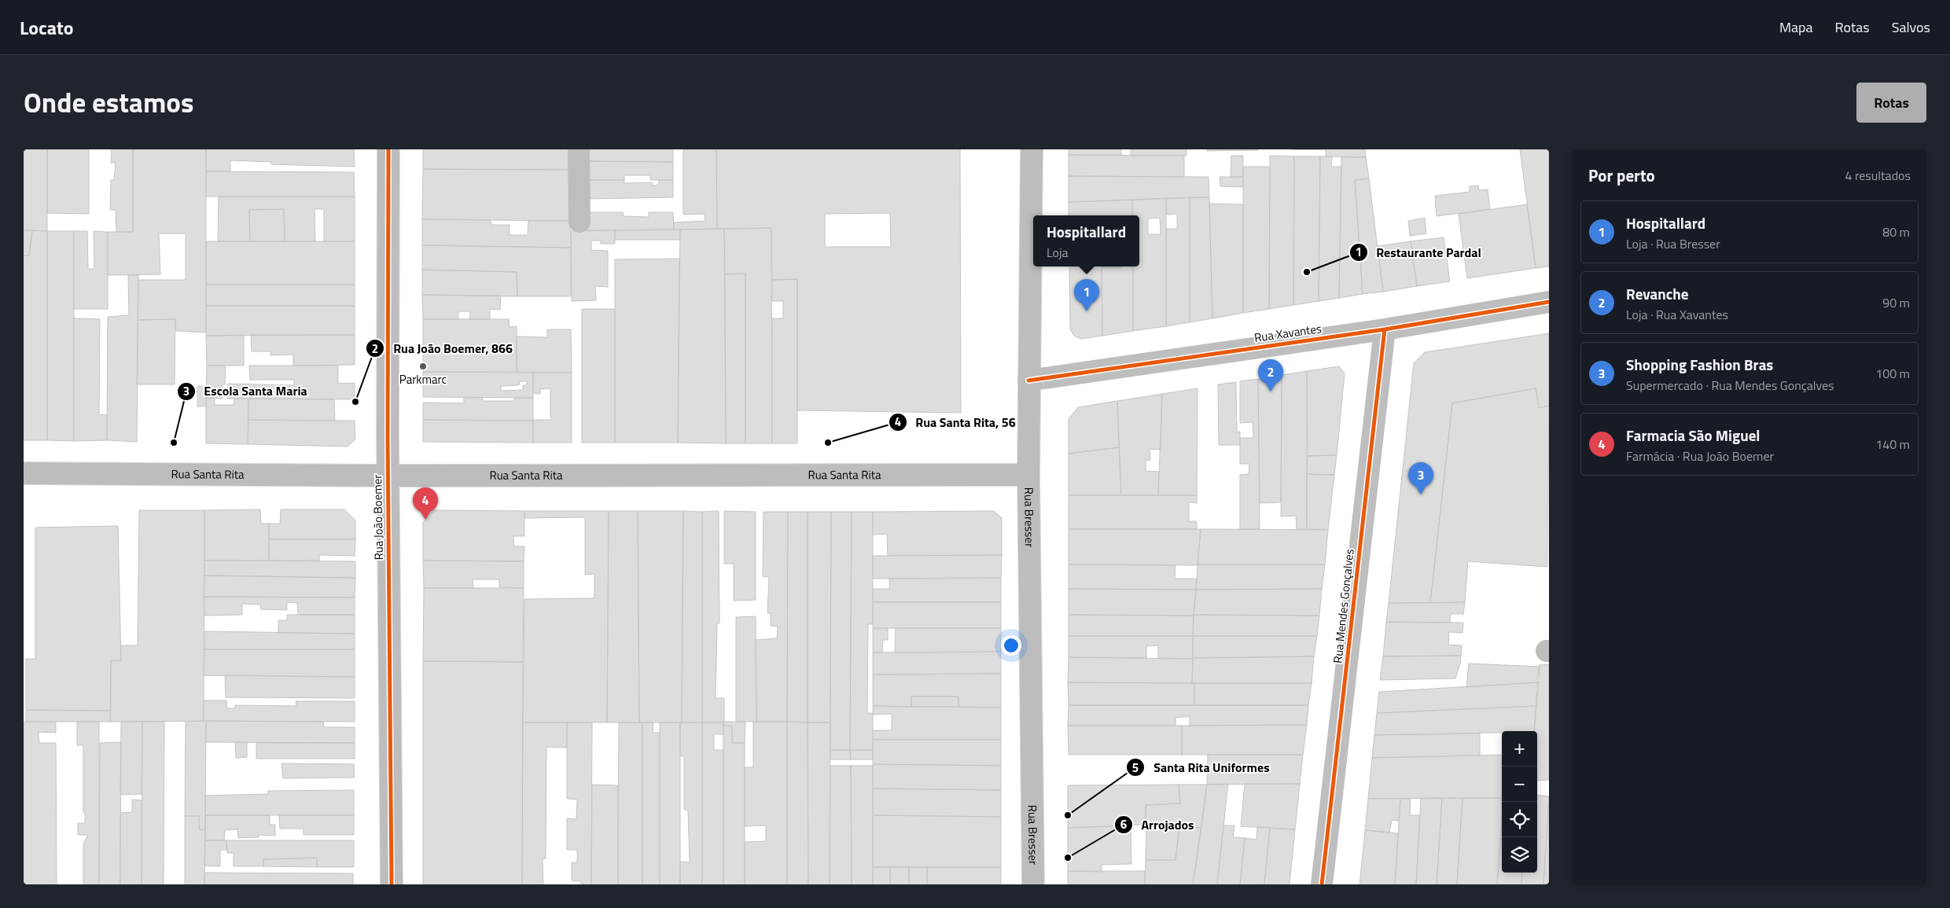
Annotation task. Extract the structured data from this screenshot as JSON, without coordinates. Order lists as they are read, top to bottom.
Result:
{
  "streets": {
    "main road": ["Rua Santa Rita", "Rua Bresser", "Rua João Boemer"],
    "street": ["Rua Xavantes", "Rua Mendes Gonçalves"]
  },
  "crossings": [
    ["Rua Xavantes", "Rua Bresser"],
    ["Rua Xavantes", "Rua Mendes Gonçalves"],
    ["Rua Santa Rita", "Rua Bresser"],
    ["Rua Santa Rita", "Rua João Boemer"]
  ],
  "places": [
    "Restaurante Pardal",
    "Parkmarc",
    "Rua João Boemer, 866",
    "Escola Santa Maria",
    "Rua Santa Rita, 56",
    "Santa Rita Uniformes",
    "Arrojados"
  ],
  "page": {
    "header": "Locato",
    "nav": ["Mapa", "Rotas", "Salvos"],
    "title": "Onde estamos",
    "buttons": "Rotas",
    "heading": ["Por perto", "4 resultados"],
    "list": [
      {
        "mark": "1",
        "name": "Hospitallard",
        "note": "Loja · Rua Bresser",
        "value": "80 m"
      },
      {
        "mark": "2",
        "name": "Revanche",
        "note": "Loja · Rua Xavantes",
        "value": "90 m"
      },
      {
        "mark": "3",
        "name": "Shopping Fashion Bras",
        "note": "Supermercado · Rua Mendes Gonçalves",
        "value": "100 m"
      },
      {
        "mark": "4",
        "name": "Farmacia São Miguel",
        "note": "Farmácia · Rua João Boemer",
        "value": "140 m"
      }
    ],
    "popup": ["Hospitallard", "Loja"],
    "pins": [
      "1",
      "2",
      "3",
      "4"
    ],
    "map_buttons": ["+", "−"]
  }
}
